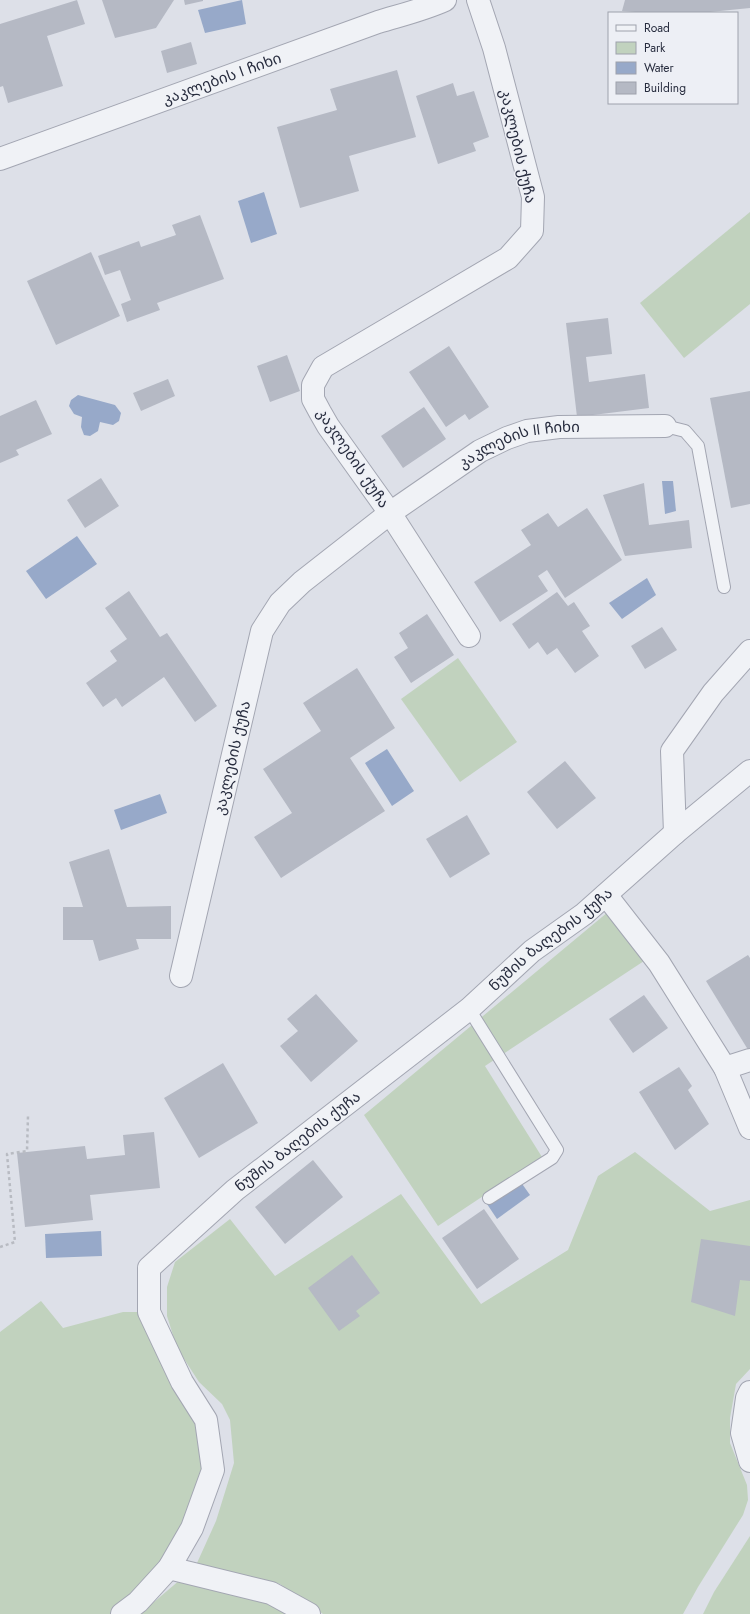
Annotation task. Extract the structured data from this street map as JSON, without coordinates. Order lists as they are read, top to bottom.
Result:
{
  "streets": {
    "street": [
      "კაკლების I ჩიხი",
      "კაკლების ქუჩა",
      "კაკლების II ჩიხი",
      "ნუშის ბაღების ქუჩა"
    ]
  },
  "crossings": [
    ["კაკლების ქუჩა", "კაკლების II ჩიხი"]
  ],
  "legend": [
    "Road",
    "Park",
    "Water",
    "Building"
  ]
}
